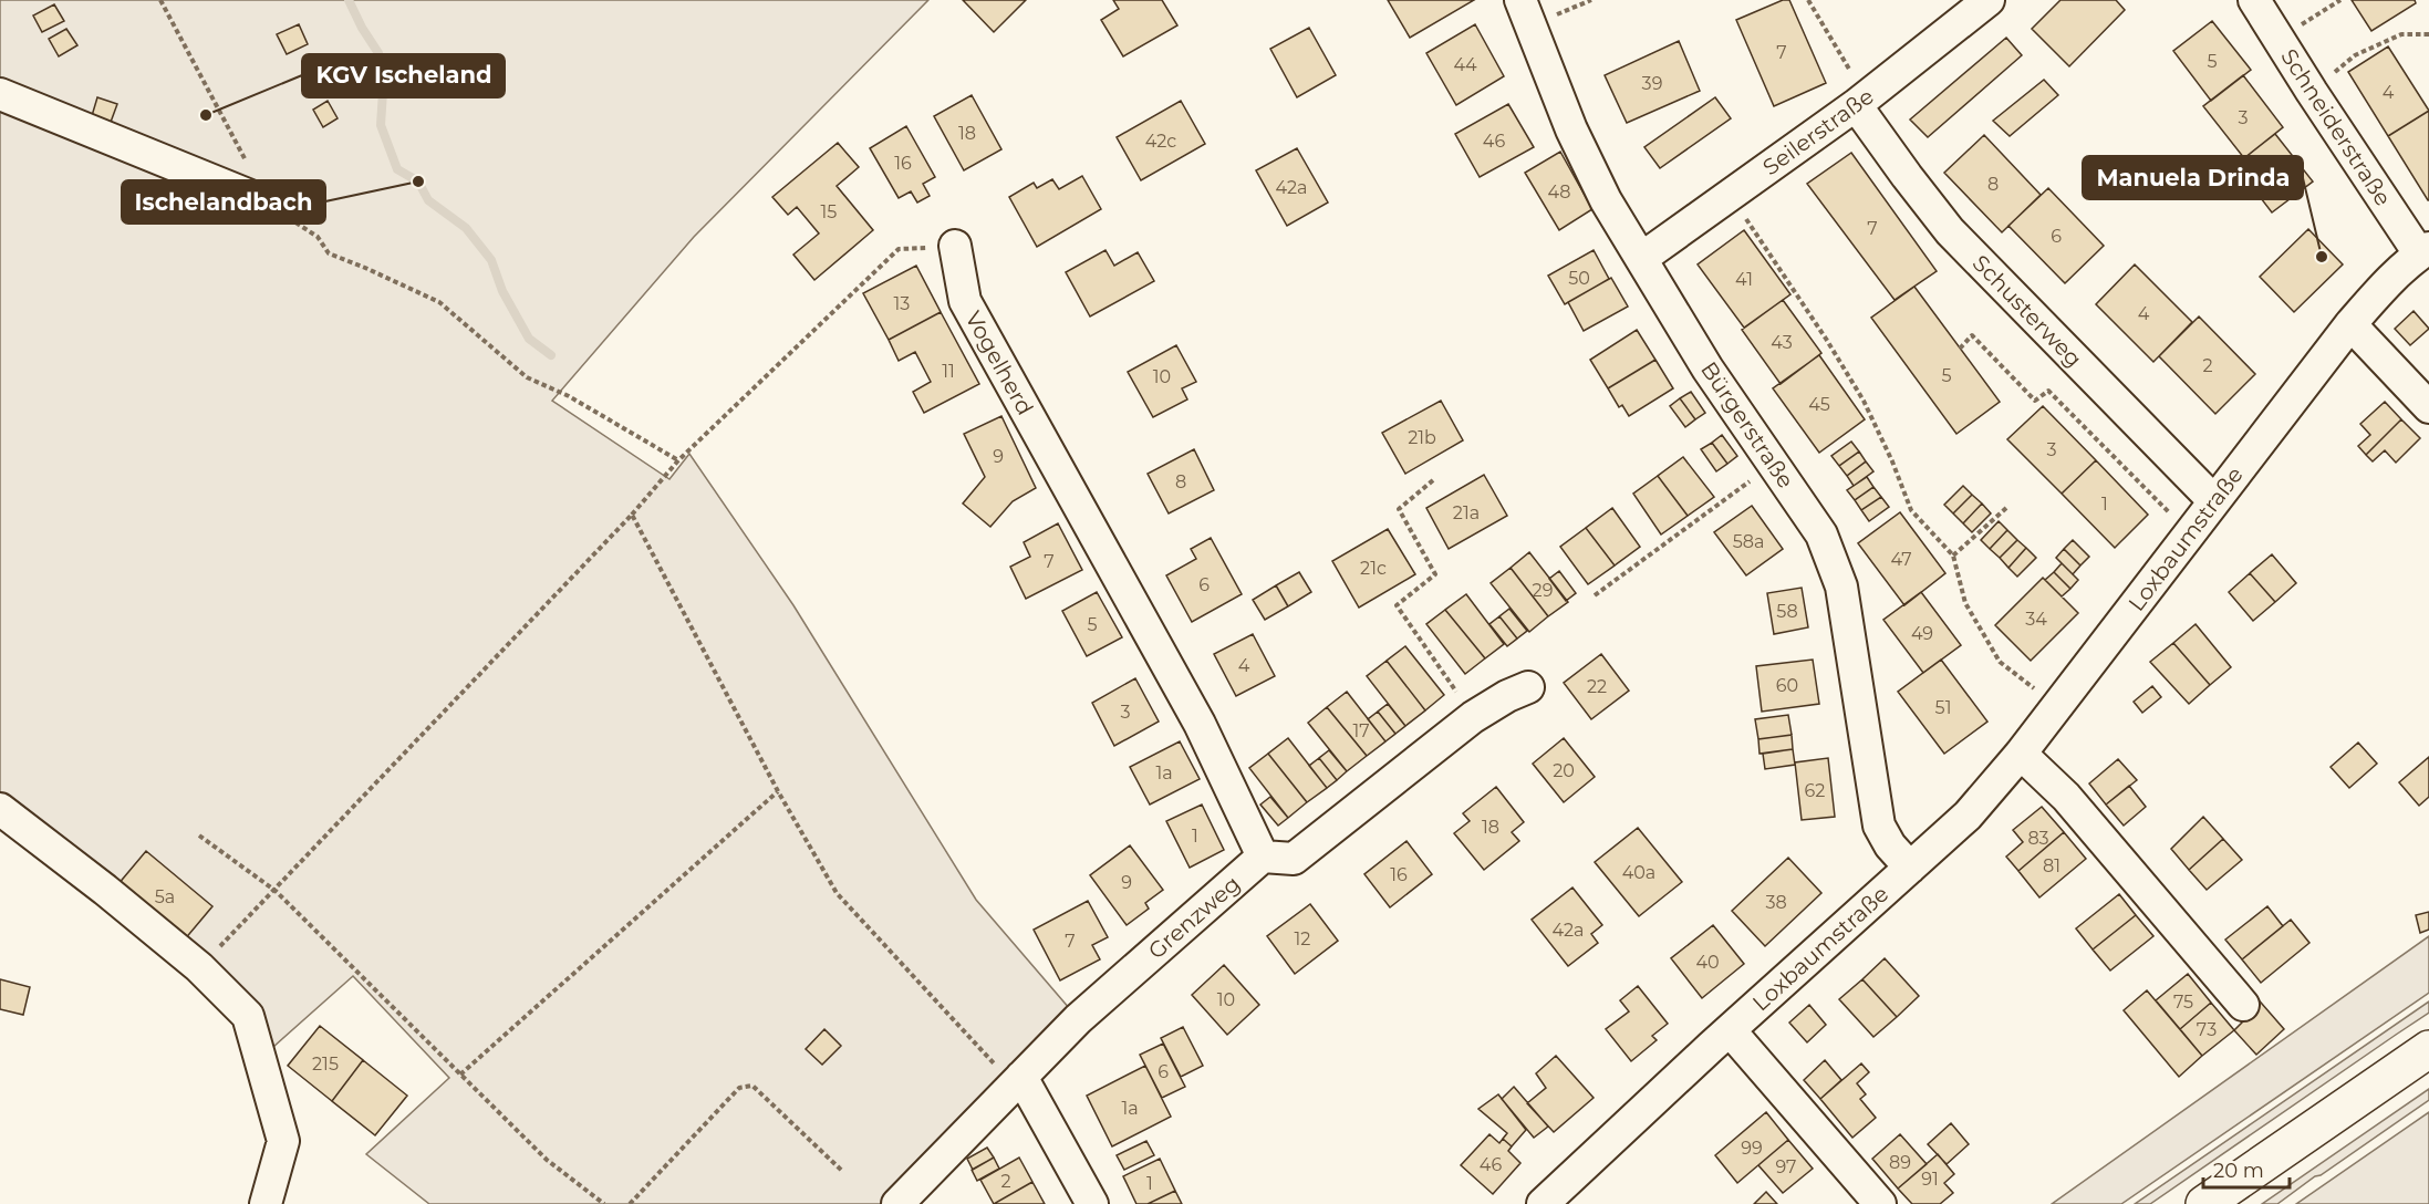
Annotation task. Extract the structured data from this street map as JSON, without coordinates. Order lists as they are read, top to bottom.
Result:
{
  "streets": {
    "street": [
      "Schneiderstraße",
      "Seilerstraße",
      "Schusterweg",
      "Vogelherd",
      "Bürgerstraße",
      "Loxbaumstraße",
      "Grenzweg"
    ]
  },
  "crossings": [
    ["Schneiderstraße", "Loxbaumstraße"],
    ["Seilerstraße", "Schusterweg"],
    ["Seilerstraße", "Bürgerstraße"],
    ["Schusterweg", "Loxbaumstraße"],
    ["Vogelherd", "Grenzweg"],
    ["Bürgerstraße", "Loxbaumstraße"]
  ],
  "places": ["KGV Ischeland", "Ischelandbach", "Manuela Drinda"],
  "house_numbers": [
    "7",
    "5",
    "44",
    "39",
    "4",
    "3",
    "18",
    "42c",
    "46",
    "16",
    "8",
    "42a",
    "48",
    "15",
    "7",
    "6",
    "50",
    "41",
    "13",
    "4",
    "43",
    "2",
    "11",
    "5",
    "10",
    "45",
    "21b",
    "3",
    "9",
    "8",
    "1",
    "21a",
    "58a",
    "47",
    "7",
    "21c",
    "6",
    "29",
    "58",
    "34",
    "5",
    "49",
    "4",
    "60",
    "22",
    "51",
    "3",
    "17",
    "20",
    "1a",
    "62",
    "18",
    "1",
    "83",
    "81",
    "40a",
    "16",
    "9",
    "5a",
    "38",
    "42a",
    "12",
    "7",
    "40",
    "10",
    "75",
    "73",
    "215",
    "6",
    "1a",
    "99",
    "89",
    "46",
    "97",
    "91",
    "2",
    "1"
  ],
  "scale_bar": "20 m"
}
